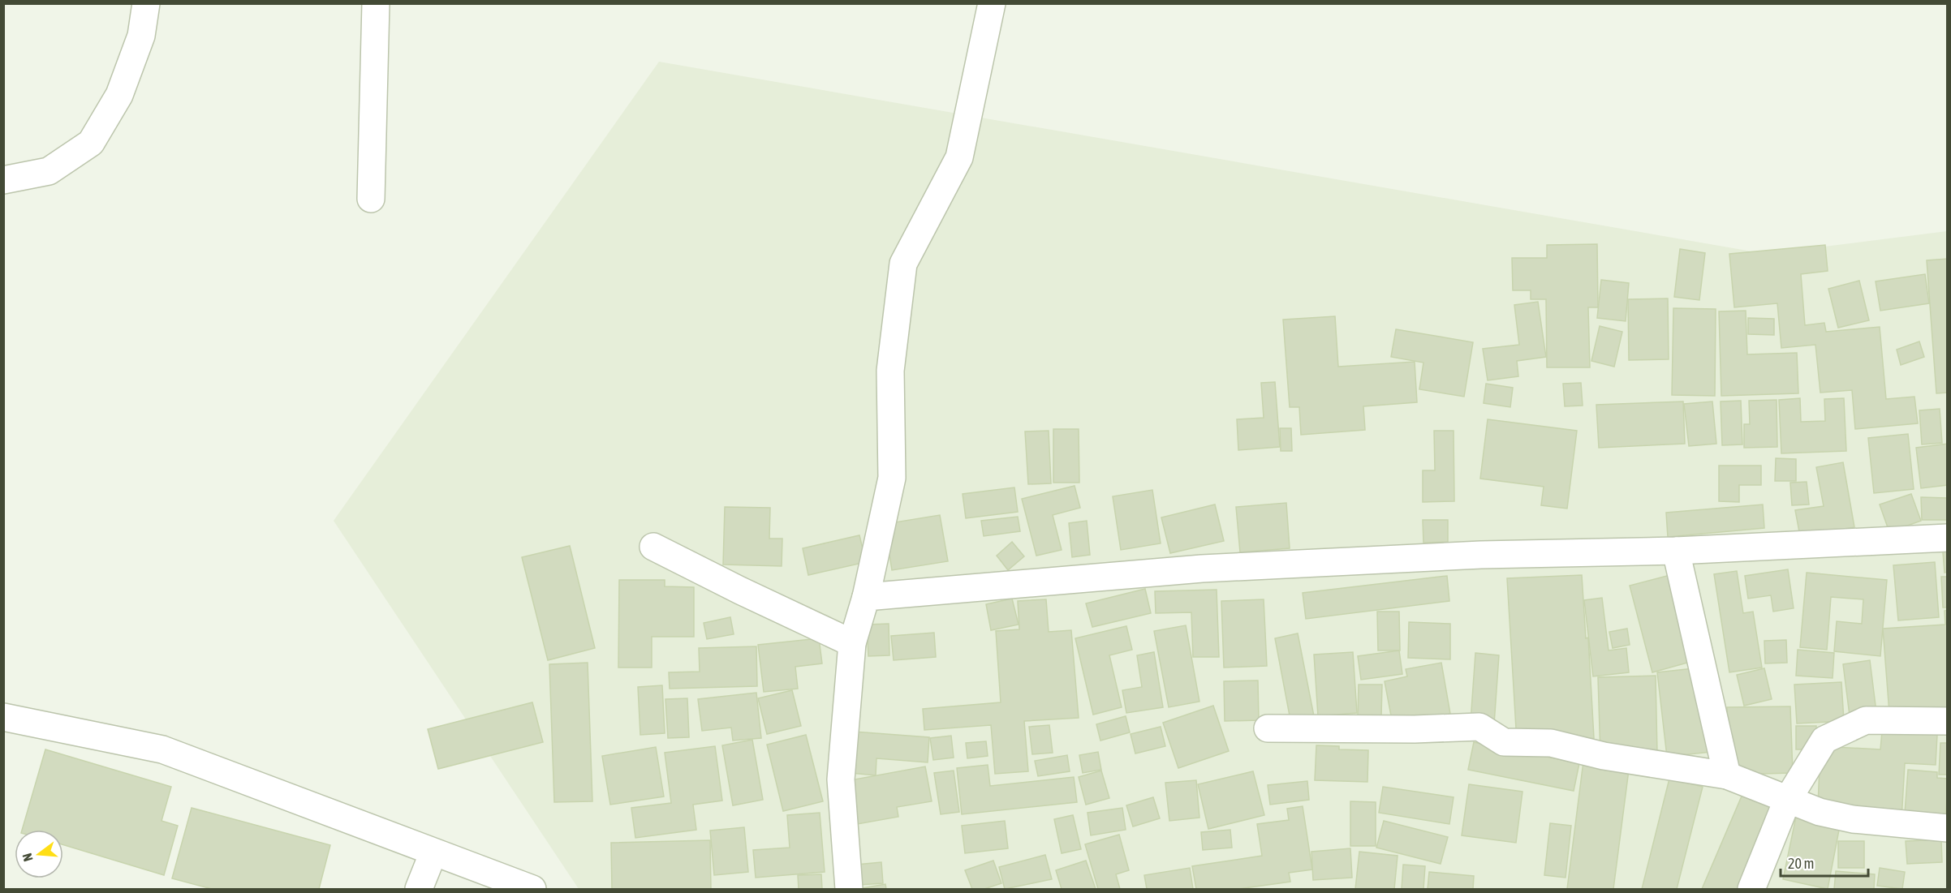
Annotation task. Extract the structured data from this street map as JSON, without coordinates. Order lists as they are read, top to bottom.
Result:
{
  "scale_bar": "20 m",
  "north": "left"
}
